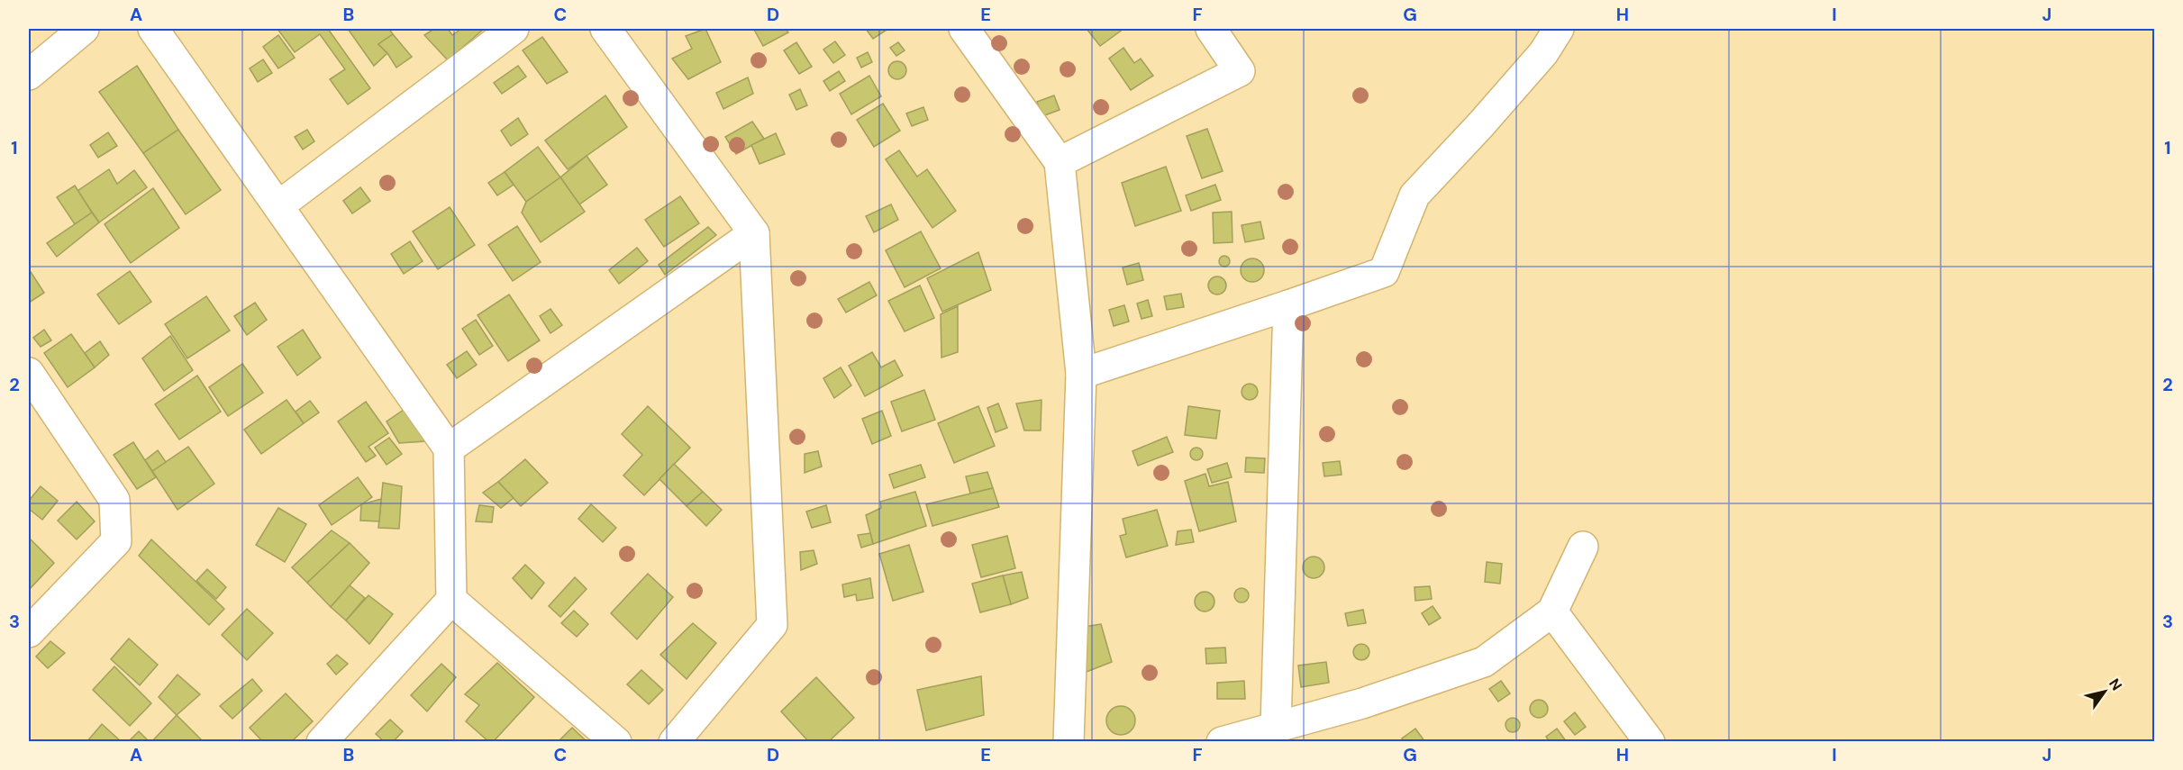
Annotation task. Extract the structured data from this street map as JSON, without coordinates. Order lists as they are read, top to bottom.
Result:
{
  "north": "top right",
  "grid": {
    "columns": [
      "A",
      "B",
      "C",
      "D",
      "E",
      "F",
      "G",
      "H",
      "I",
      "J"
    ],
    "rows": ["1", "2", "3"]
  }
}
